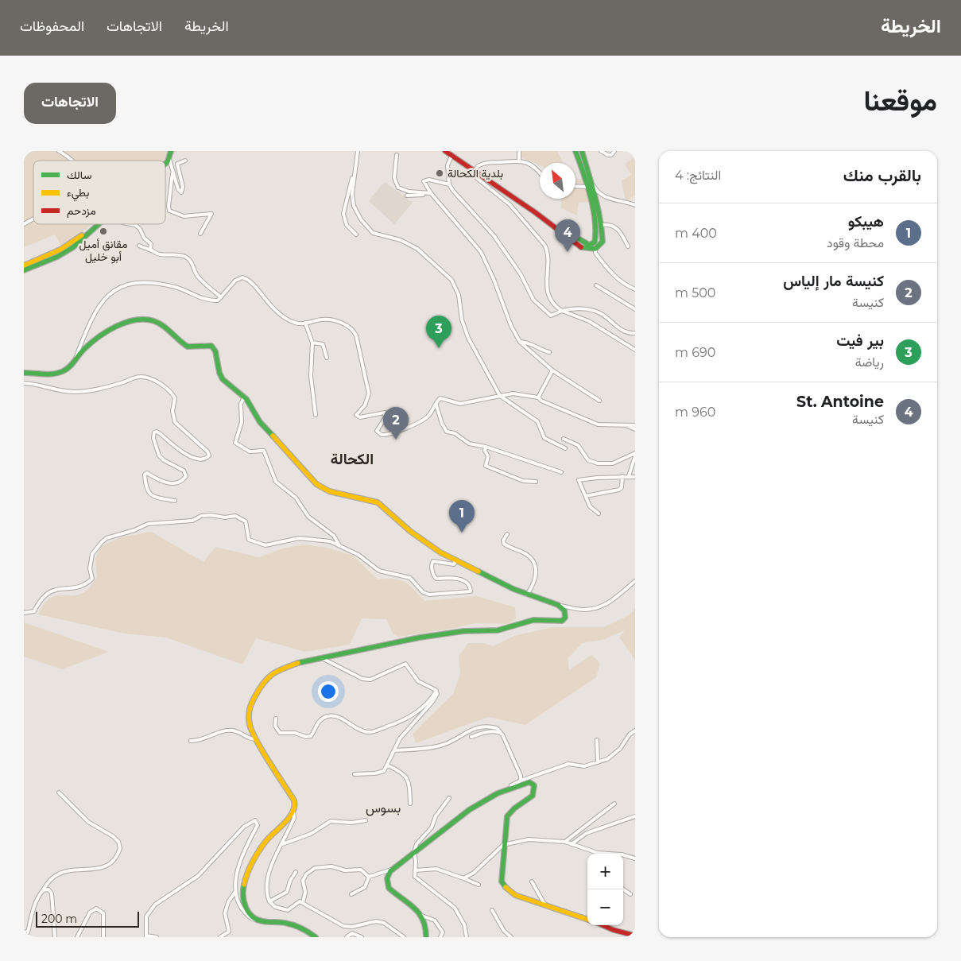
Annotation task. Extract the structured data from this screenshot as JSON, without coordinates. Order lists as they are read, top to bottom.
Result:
{
  "districts": ["الكحالة", "بسوس"],
  "places": ["بلدية الكحالة", "مقانق أميل أبو خليل"],
  "legend": ["سالك", "بطيء", "مزدحم"],
  "scale_bar": "200 m",
  "north": "top left",
  "page": {
    "header": "الخريطة",
    "nav": ["الخريطة", "الاتجاهات", "المحفوظات"],
    "title": "موقعنا",
    "buttons": "الاتجاهات",
    "heading": ["بالقرب منك", "النتائج: 4"],
    "list": [
      {
        "mark": "1",
        "name": "هيبكو",
        "note": "محطة وقود",
        "value": "400 m"
      },
      {
        "mark": "2",
        "name": "كنيسة مار إلياس",
        "note": "كنيسة",
        "value": "500 m"
      },
      {
        "mark": "3",
        "name": "بير فيت",
        "note": "رياضة",
        "value": "690 m"
      },
      {
        "mark": "4",
        "name": "St. Antoine",
        "note": "كنيسة",
        "value": "960 m"
      }
    ],
    "pins": [
      "4",
      "3",
      "2",
      "1"
    ],
    "map_buttons": ["+", "−"],
    "scale": "200 m"
  }
}
